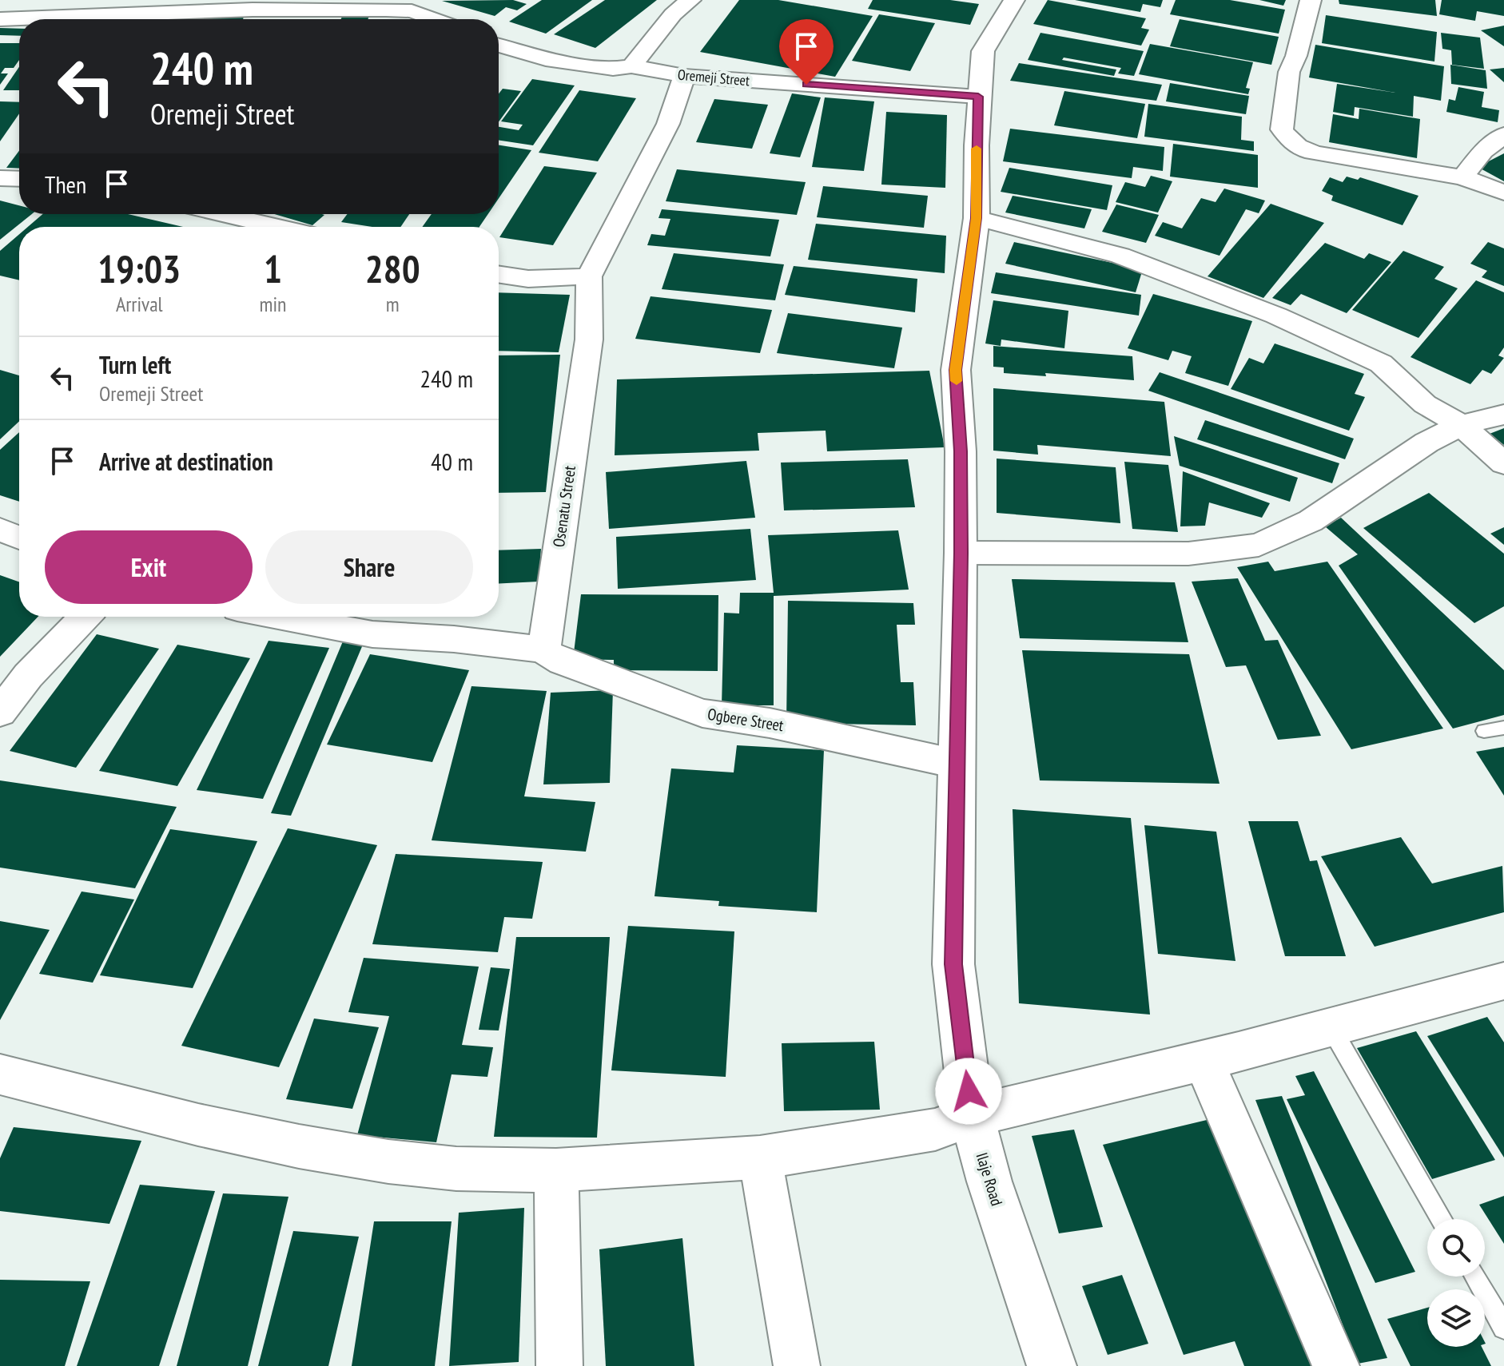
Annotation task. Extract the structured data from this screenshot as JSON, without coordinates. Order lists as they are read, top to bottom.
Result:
{
  "streets": {
    "street": [
      "Oremeji Street",
      "Osenatu Street",
      "Ogbere Street",
      "Ilaje Road"
    ]
  },
  "crossings": [
    ["Oremeji Street", "Osenatu Street"],
    ["Oremeji Street", "Ilaje Road"],
    ["Osenatu Street", "Ogbere Street"],
    ["Ogbere Street", "Ilaje Road"]
  ],
  "page": {
    "turn": ["240 m", "Oremeji Street"],
    "then": "Then",
    "eta": [
      "19:03",
      "Arrival",
      "1",
      "min",
      "280",
      "m"
    ],
    "list": [
      {
        "name": "Turn left",
        "note": "Oremeji Street",
        "value": "240 m"
      },
      {
        "name": "Arrive at destination",
        "value": "40 m"
      }
    ],
    "buttons": ["Exit", "Share"]
  }
}
